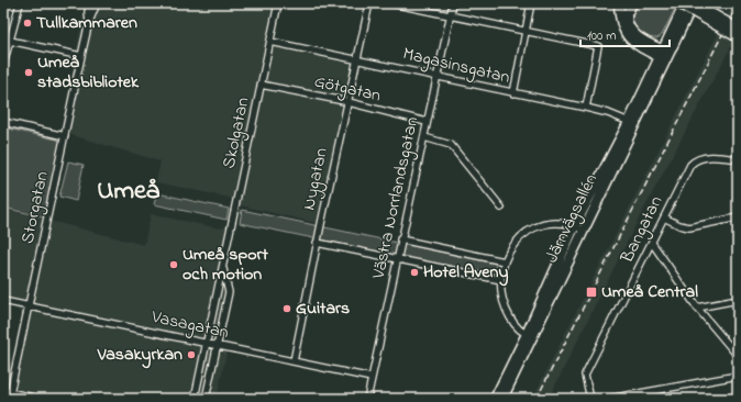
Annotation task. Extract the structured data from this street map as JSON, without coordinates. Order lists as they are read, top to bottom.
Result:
{
  "streets": {
    "main road": ["Järnvägsallén"],
    "street": [
      "Magasinsgatan",
      "Götgatan",
      "Skolgatan",
      "Nygatan",
      "Västra Norrlandsgatan",
      "Storgatan",
      "Bangatan",
      "Vasagatan"
    ]
  },
  "crossings": [
    ["Magasinsgatan", "Skolgatan"],
    ["Magasinsgatan", "Nygatan"],
    ["Magasinsgatan", "Västra Norrlandsgatan"],
    ["Magasinsgatan", "Järnvägsallén"],
    ["Götgatan", "Skolgatan"],
    ["Götgatan", "Nygatan"],
    ["Götgatan", "Västra Norrlandsgatan"],
    ["Skolgatan", "Vasagatan"],
    ["Nygatan", "Vasagatan"],
    ["Västra Norrlandsgatan", "Vasagatan"],
    ["Storgatan", "Vasagatan"]
  ],
  "districts": ["Umeå"],
  "places": {
    "other": [
      "Tullkammaren",
      "Umeå stadsbibliotek",
      "Umeå sport och motion",
      "Hotel Aveny",
      "Guitars",
      "Vasakyrkan"
    ],
    "transit": ["Umeå Central"]
  },
  "scale_bar": "100 m"
}
